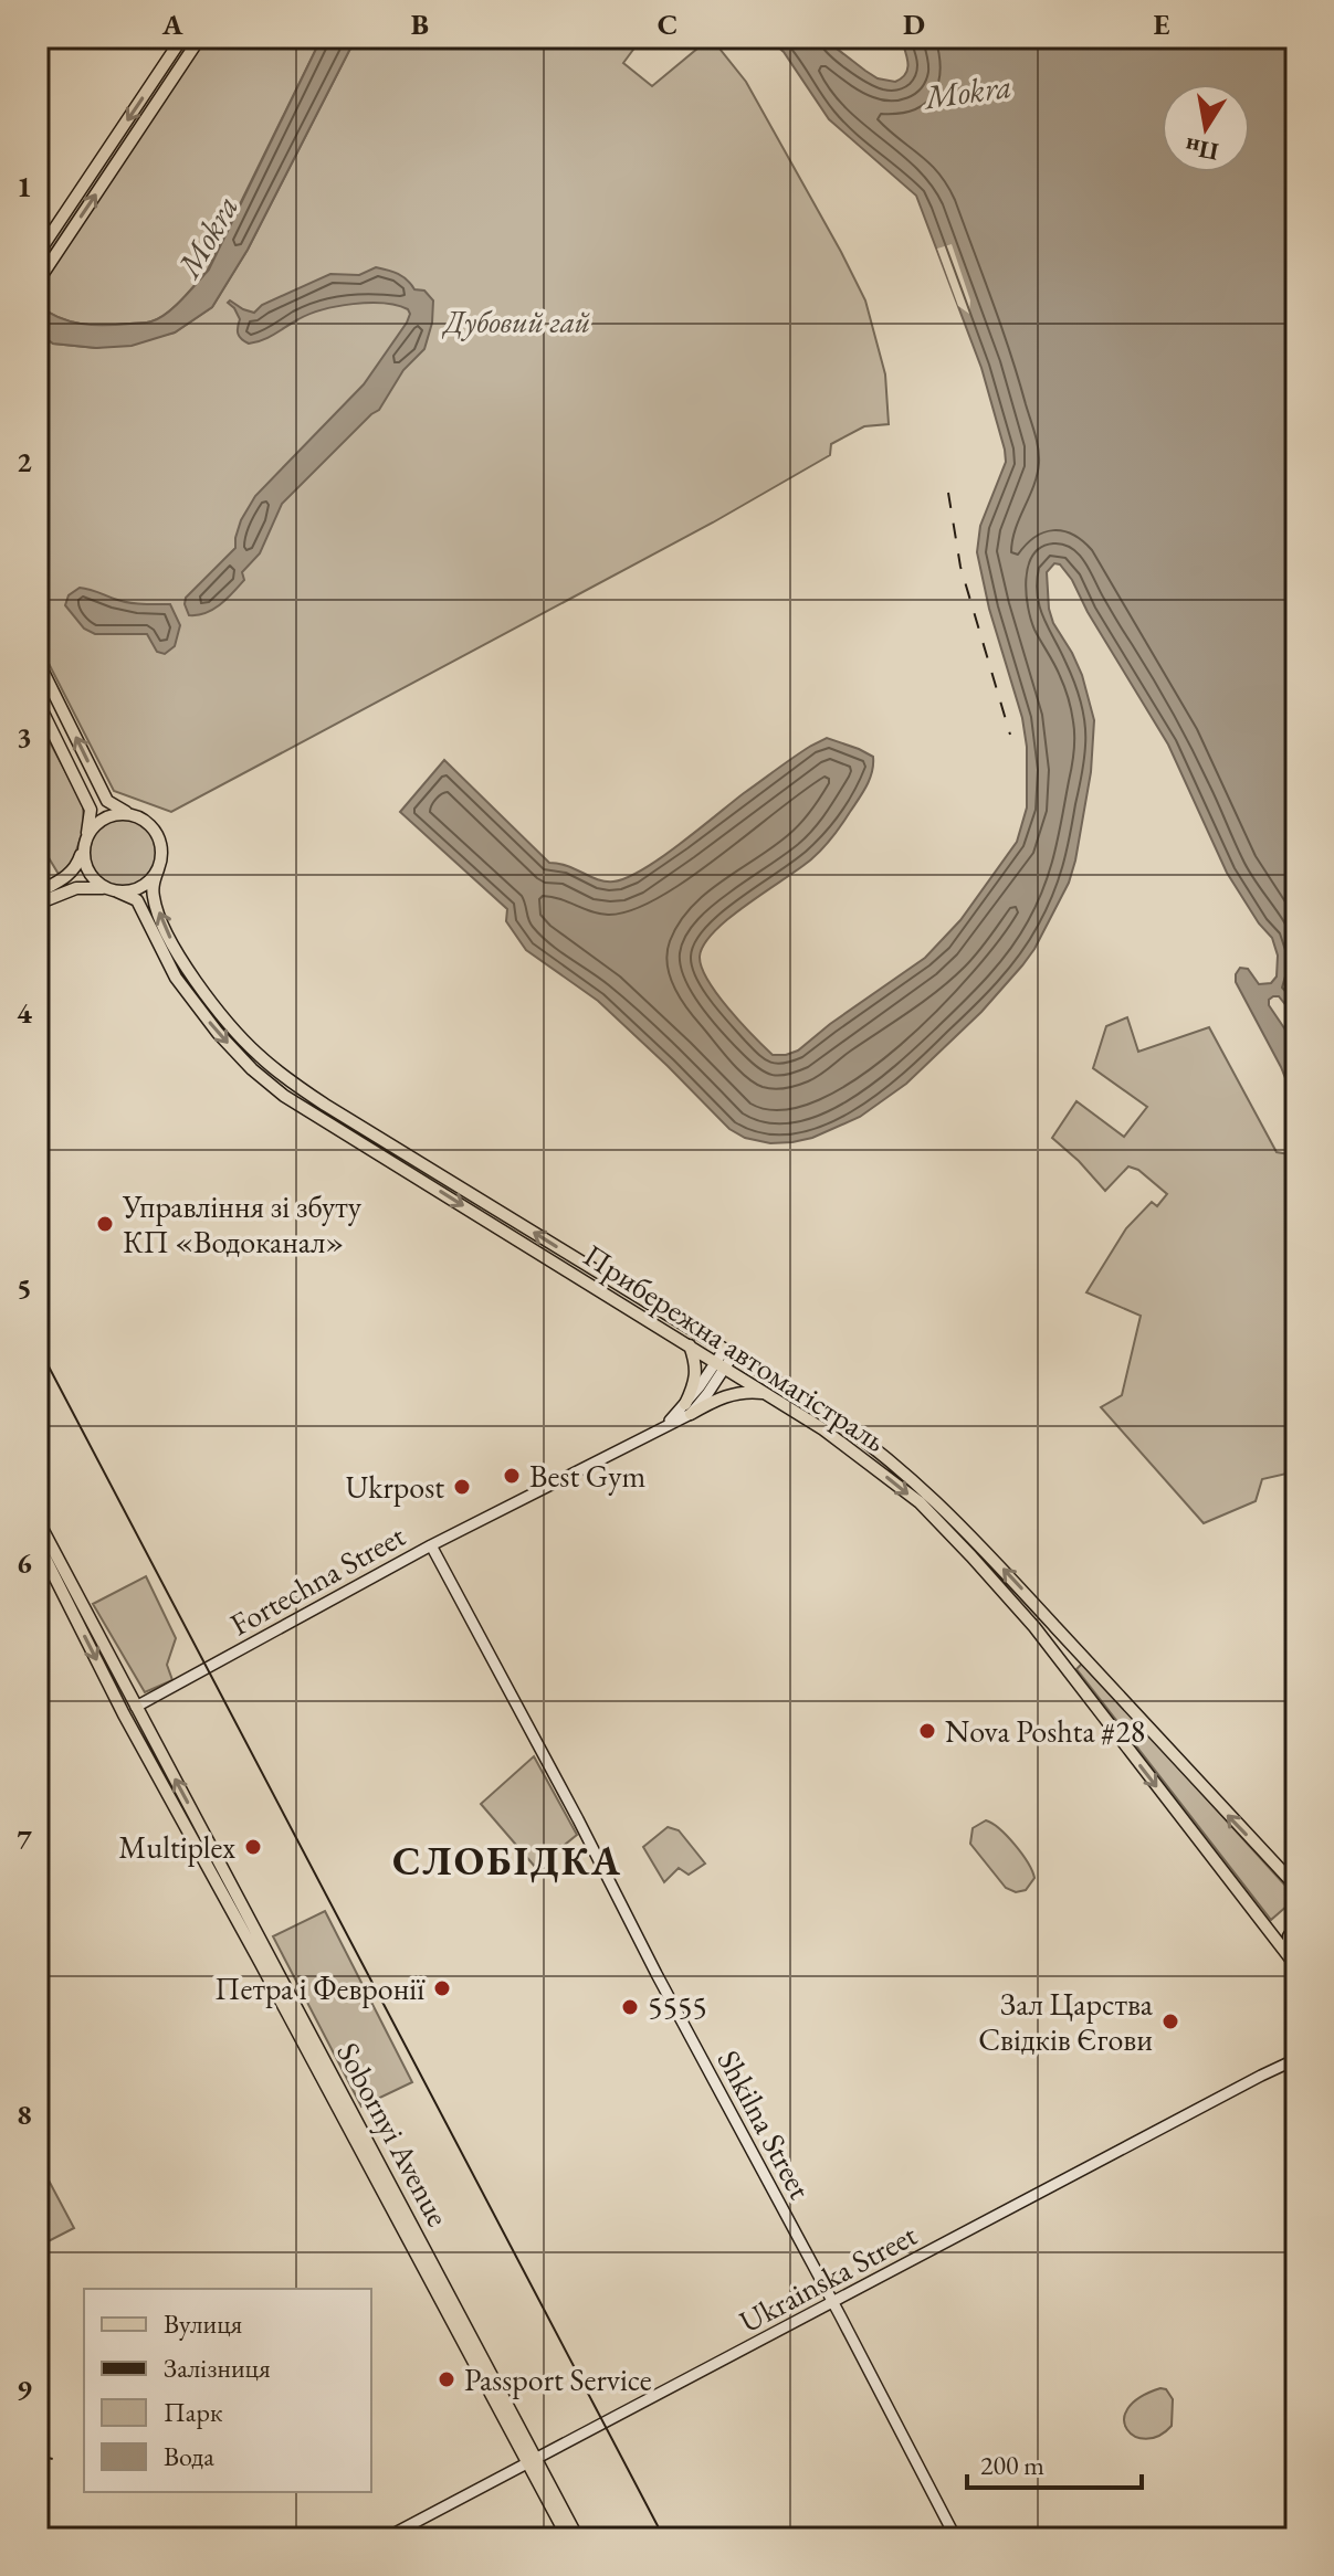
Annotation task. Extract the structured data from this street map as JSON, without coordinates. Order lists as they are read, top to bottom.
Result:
{
  "streets": {
    "main road": [
      "Прибережна автомагістраль",
      "Fortechna Street",
      "Shkilna Street",
      "Sobornyi Avenue",
      "Ukrainska Street"
    ]
  },
  "crossings": [
    ["Fortechna Street", "Shkilna Street"],
    ["Fortechna Street", "Sobornyi Avenue"],
    ["Shkilna Street", "Ukrainska Street"],
    ["Sobornyi Avenue", "Ukrainska Street"]
  ],
  "districts": ["СЛОБІДКА"],
  "water": ["Mokra"],
  "parks": ["Дубовий гай"],
  "places": [
    "Управлiння зi збуту КП «Водоканал»",
    "Best Gym",
    "Ukrpost",
    "Nova Poshta #28",
    "Multiplex",
    "Петра і Февронії",
    "5555",
    "Зал Царства Свідків Єгови",
    "Passport Service"
  ],
  "legend": [
    "Вулиця",
    "Залізниця",
    "Парк",
    "Вода"
  ],
  "scale_bar": "200 m",
  "north": "bottom",
  "grid": {
    "columns": [
      "A",
      "B",
      "C",
      "D",
      "E"
    ],
    "rows": [
      "1",
      "2",
      "3",
      "4",
      "5",
      "6",
      "7",
      "8",
      "9"
    ]
  }
}
